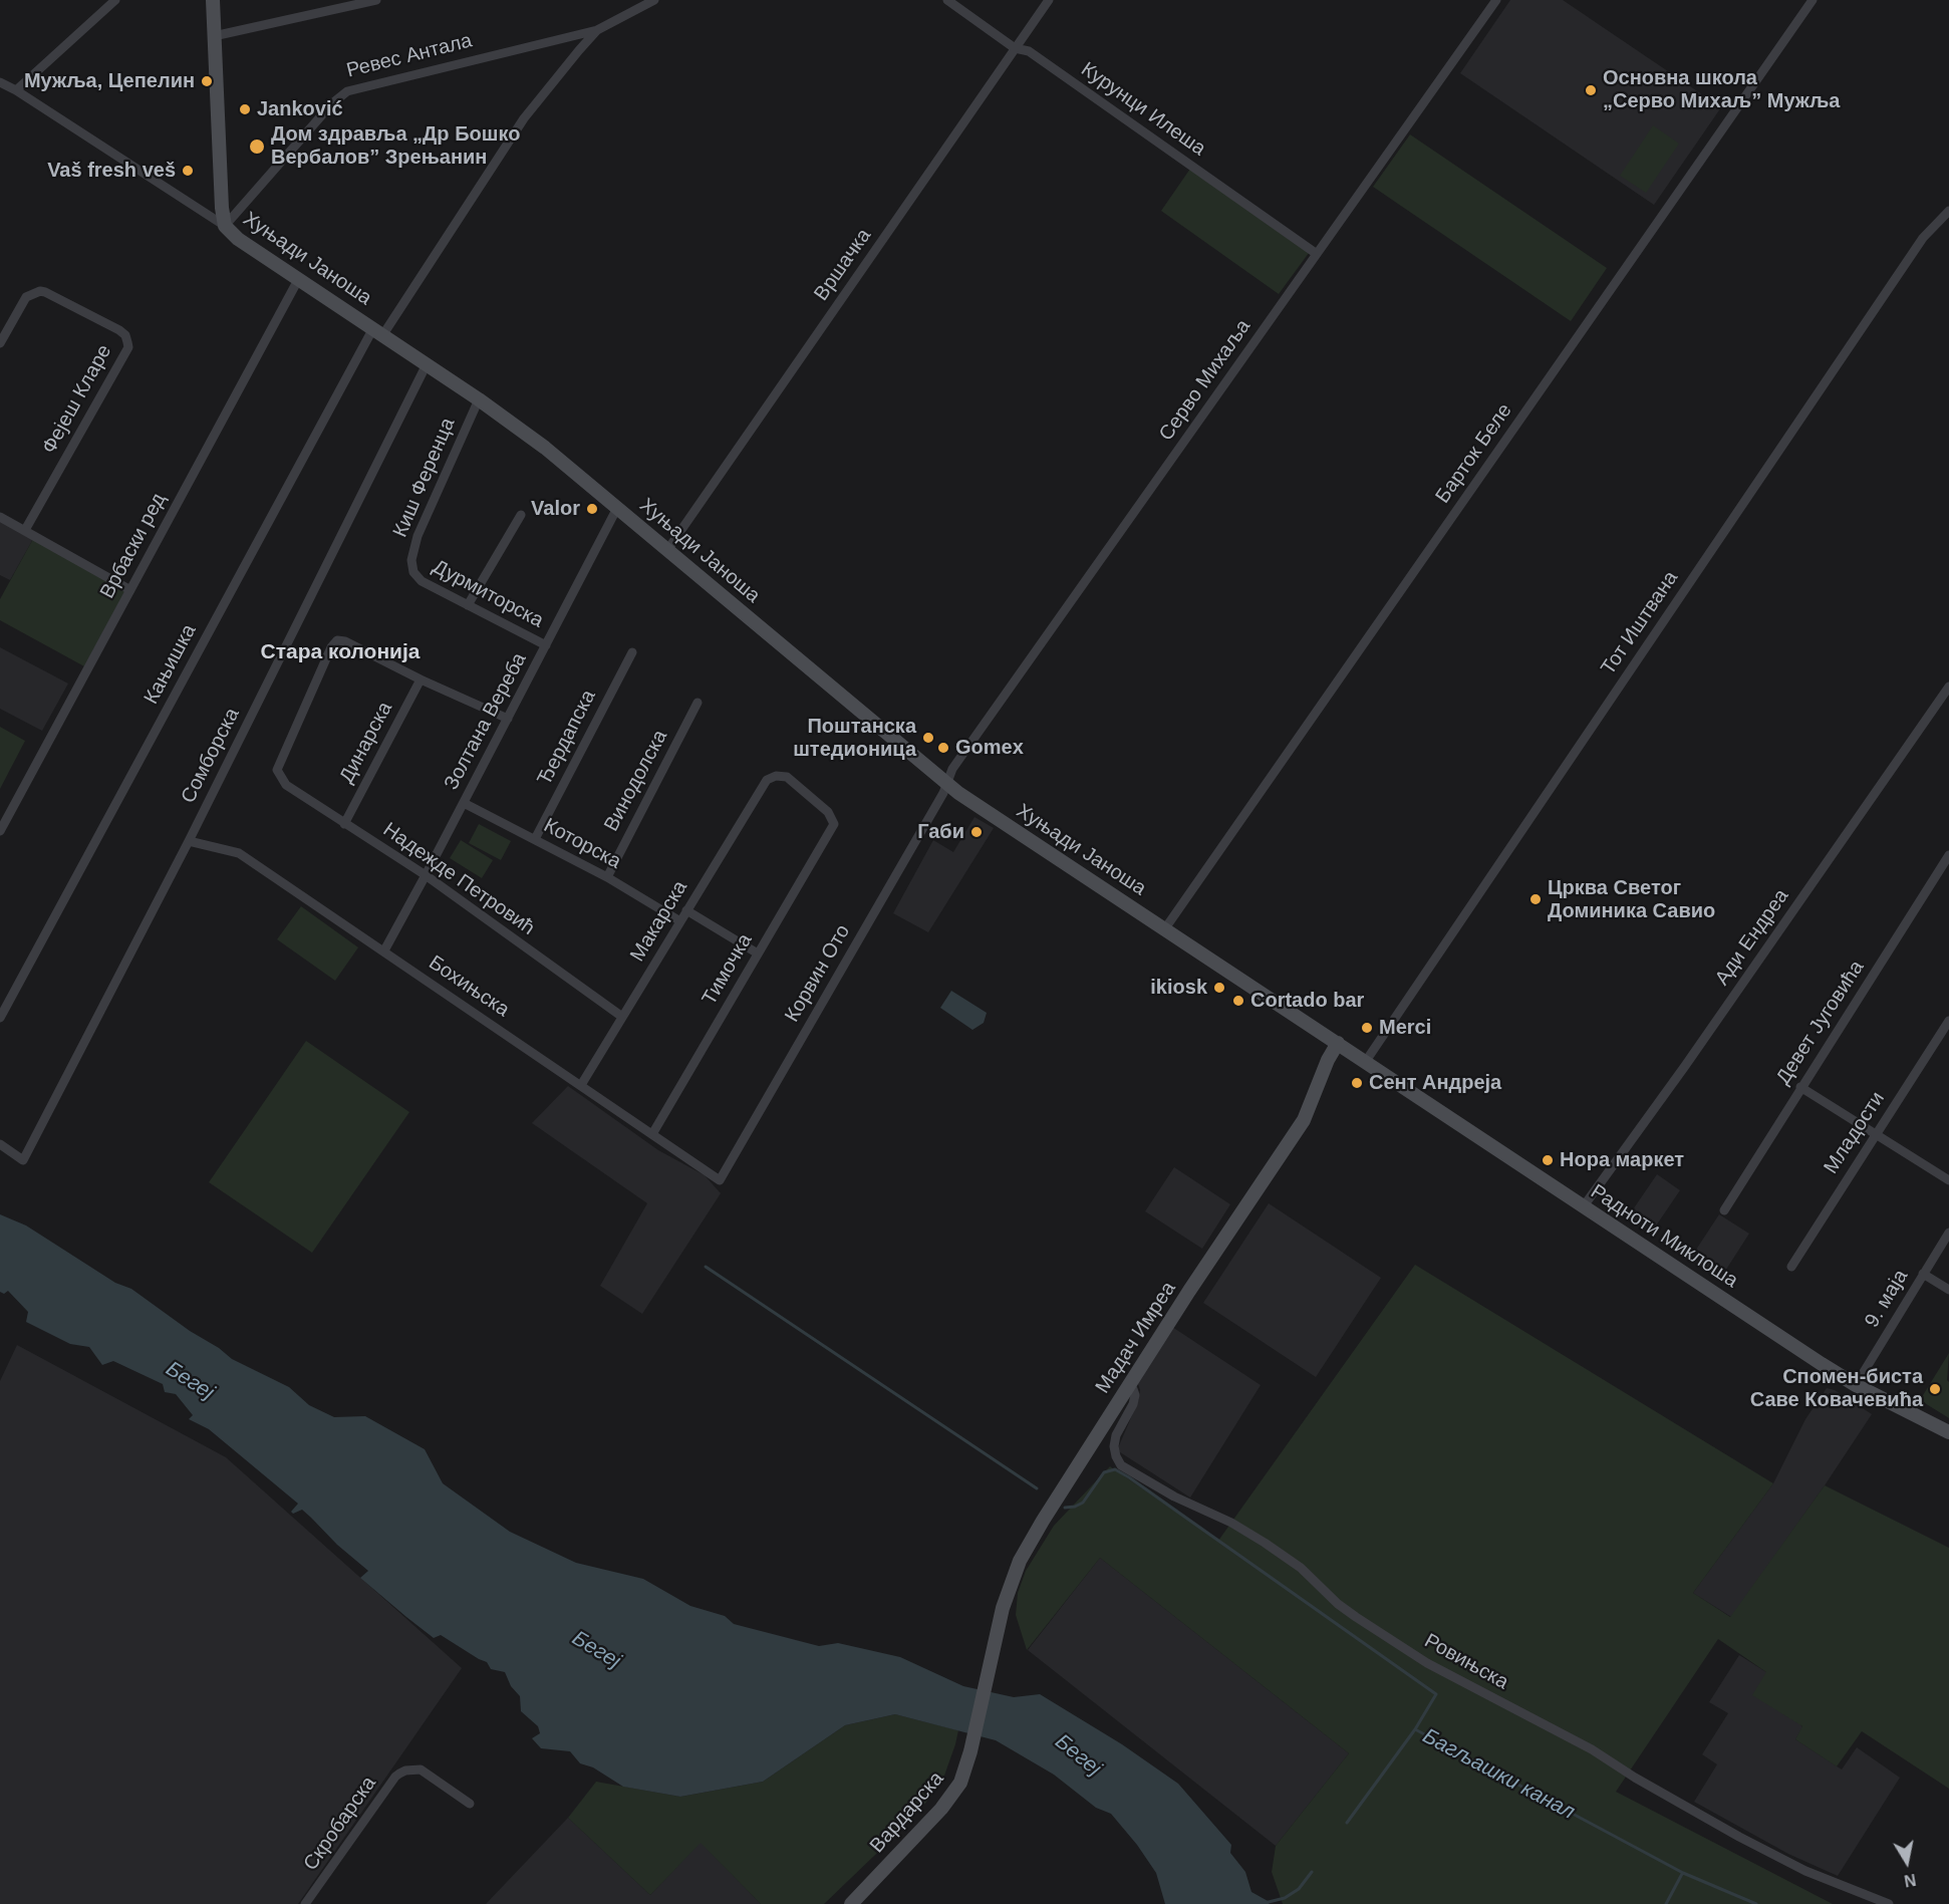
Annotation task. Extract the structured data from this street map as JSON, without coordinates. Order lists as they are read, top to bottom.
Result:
{
  "streets": {
    "street": [
      "Ревес Антала",
      "Курунци Илеша",
      "Хуњади Јаноша",
      "Вршачка",
      "Серво Михаља",
      "Фејеш Кларе",
      "Барток Беле",
      "Киш Ференца",
      "Врбаски ред",
      "Дурмиторска",
      "Тот Иштвана",
      "Кањишка",
      "Золтана Вереба",
      "Ђердапска",
      "Динарска",
      "Сомборска",
      "Винодолска",
      "Которска",
      "Надежде Петровић",
      "Макарска",
      "Ади Ендреа",
      "Тимочка",
      "Корвин Ото",
      "Бохињска",
      "Девет Југовића",
      "Младости",
      "Радноти Миклоша",
      "9. маја",
      "Мадач Имреа",
      "Ровињска",
      "Вардарска",
      "Скробарска"
    ]
  },
  "crossings": [
    ["Ревес Антала", "Хуњади Јаноша"],
    ["Ревес Антала", "Кањишка"],
    ["Курунци Илеша", "Вршачка"],
    ["Курунци Илеша", "Серво Михаља"],
    ["Хуњади Јаноша", "Вршачка"],
    ["Хуњади Јаноша", "Серво Михаља"],
    ["Хуњади Јаноша", "Барток Беле"],
    ["Хуњади Јаноша", "Киш Ференца"],
    ["Хуњади Јаноша", "Врбаски ред"],
    ["Хуњади Јаноша", "Тот Иштвана"],
    ["Хуњади Јаноша", "Кањишка"],
    ["Хуњади Јаноша", "Золтана Вереба"],
    ["Хуњади Јаноша", "Сомборска"],
    ["Хуњади Јаноша", "Корвин Ото"],
    ["Хуњади Јаноша", "Радноти Миклоша"],
    ["Хуњади Јаноша", "Мадач Имреа"],
    ["Серво Михаља", "Корвин Ото"],
    ["Киш Ференца", "Дурмиторска"],
    ["Дурмиторска", "Золтана Вереба"],
    ["Тот Иштвана", "Радноти Миклоша"],
    ["Золтана Вереба", "Которска"],
    ["Золтана Вереба", "Надежде Петровић"],
    ["Золтана Вереба", "Бохињска"],
    ["Ђердапска", "Которска"],
    ["Динарска", "Надежде Петровић"],
    ["Сомборска", "Бохињска"],
    ["Винодолска", "Которска"],
    ["Которска", "Макарска"],
    ["Надежде Петровић", "Макарска"],
    ["Макарска", "Тимочка"],
    ["Макарска", "Бохињска"],
    ["Ади Ендреа", "Радноти Миклоша"],
    ["Тимочка", "Бохињска"],
    ["Корвин Ото", "Бохињска"],
    ["Радноти Миклоша", "9. маја"],
    ["Мадач Имреа", "Ровињска"],
    ["Мадач Имреа", "Вардарска"]
  ],
  "districts": ["Стара колонија"],
  "water": ["Бегеј", "Багљашки канал"],
  "places": [
    "Мужља, Цепелин",
    "Основна школа „Серво Михаљ” Мужља",
    "Janković",
    "Дом здравља „Др Бошко Вербалов” Зрењанин",
    "Vaš fresh veš",
    "Valor",
    "Поштанска штедионица",
    "Gomex",
    "Габи",
    "Црква Светог Доминика Савио",
    "ikiosk",
    "Cortado bar",
    "Merci",
    "Сент Андреја",
    "Нора маркет",
    "Спомен-биста Саве Ковачевића"
  ],
  "north": "bottom"
}
